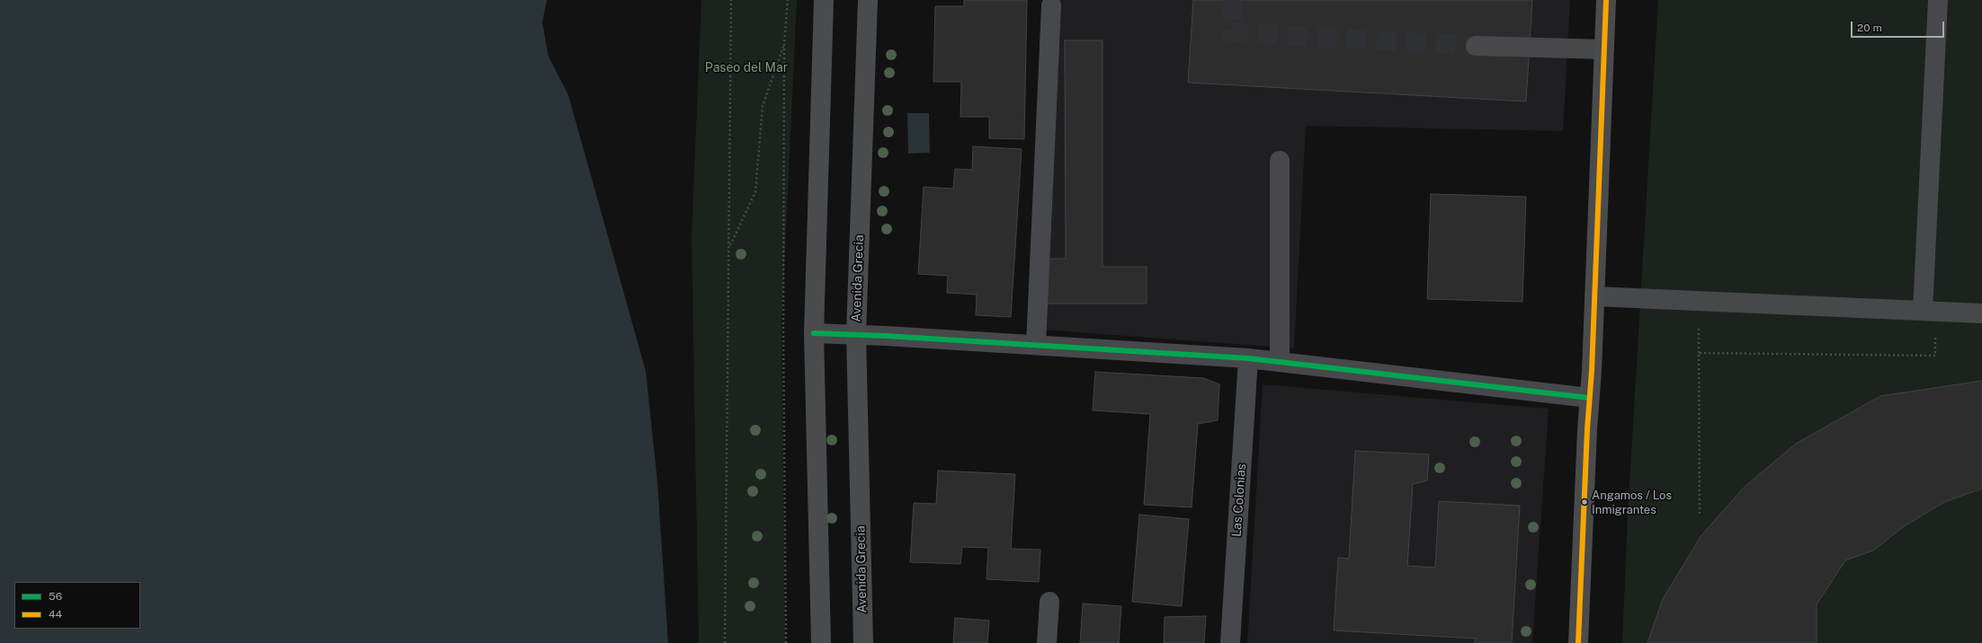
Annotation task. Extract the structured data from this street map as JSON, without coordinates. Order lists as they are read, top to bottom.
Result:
{
  "streets": {
    "main road": ["Avenida Grecia"],
    "street": ["Las Colonias"]
  },
  "parks": ["Paseo del Mar"],
  "places": ["Angamos / Los Inmigrantes"],
  "lines": ["transit line 44", "transit line 56"],
  "legend": ["56", "44"],
  "scale_bar": "20 m"
}
